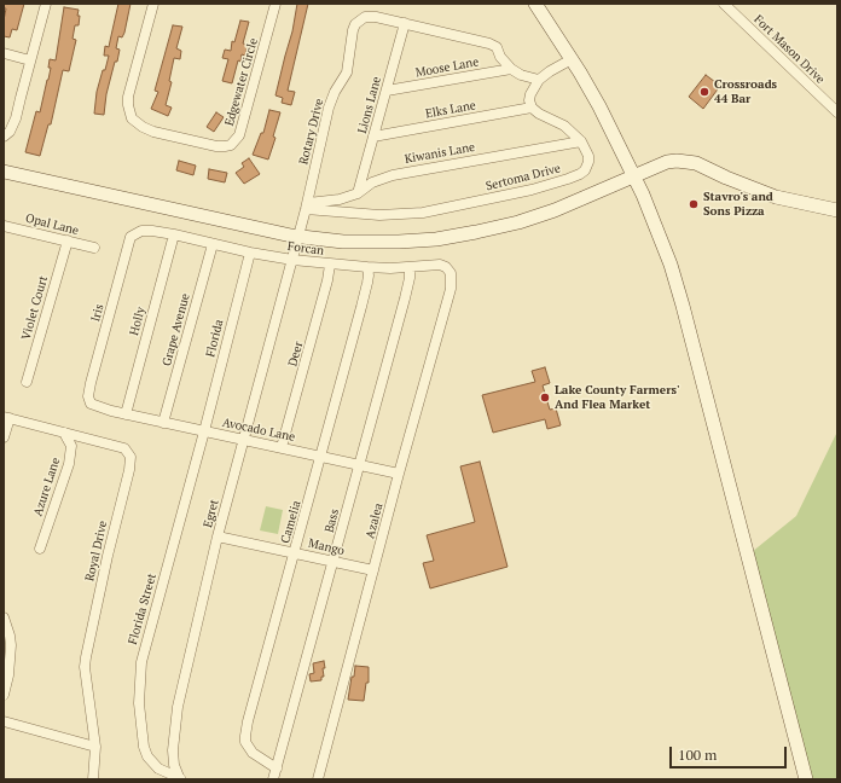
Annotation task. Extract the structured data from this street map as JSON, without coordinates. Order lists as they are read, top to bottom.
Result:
{
  "streets": {
    "street": [
      "Fort Mason Drive",
      "Moose Lane",
      "Edgewater Circle",
      "Lions Lane",
      "Elks Lane",
      "Rotary Drive",
      "Kiwanis Lane",
      "Sertoma Drive",
      "Opal Lane",
      "Forcan",
      "Violet Court",
      "Iris",
      "Holly",
      "Grape Avenue",
      "Florida",
      "Deer",
      "Avocado Lane",
      "Azure Lane",
      "Egret",
      "Bass",
      "Azalea",
      "Camelia",
      "Mango",
      "Royal Drive",
      "Florida Street"
    ]
  },
  "crossings": [
    ["Moose Lane", "Lions Lane"],
    ["Moose Lane", "Rotary Drive"],
    ["Lions Lane", "Elks Lane"],
    ["Lions Lane", "Rotary Drive"],
    ["Lions Lane", "Kiwanis Lane"],
    ["Rotary Drive", "Kiwanis Lane"],
    ["Rotary Drive", "Sertoma Drive"],
    ["Rotary Drive", "Forcan"],
    ["Rotary Drive", "Egret"],
    ["Kiwanis Lane", "Sertoma Drive"],
    ["Opal Lane", "Violet Court"],
    ["Forcan", "Iris"],
    ["Forcan", "Holly"],
    ["Forcan", "Grape Avenue"],
    ["Forcan", "Florida"],
    ["Forcan", "Deer"],
    ["Forcan", "Egret"],
    ["Forcan", "Bass"],
    ["Forcan", "Azalea"],
    ["Forcan", "Camelia"],
    ["Iris", "Avocado Lane"],
    ["Holly", "Avocado Lane"],
    ["Grape Avenue", "Avocado Lane"],
    ["Florida", "Avocado Lane"],
    ["Florida", "Florida Street"],
    ["Deer", "Avocado Lane"],
    ["Avocado Lane", "Egret"],
    ["Avocado Lane", "Bass"],
    ["Avocado Lane", "Azalea"],
    ["Avocado Lane", "Camelia"],
    ["Avocado Lane", "Florida Street"],
    ["Azure Lane", "Royal Drive"],
    ["Egret", "Mango"],
    ["Egret", "Florida Street"],
    ["Bass", "Camelia"],
    ["Bass", "Mango"],
    ["Azalea", "Mango"],
    ["Camelia", "Mango"]
  ],
  "places": ["Crossroads 44 Bar", "Stavro's and Sons Pizza", "Lake County Farmers' And Flea Market"],
  "scale_bar": "100 m"
}
